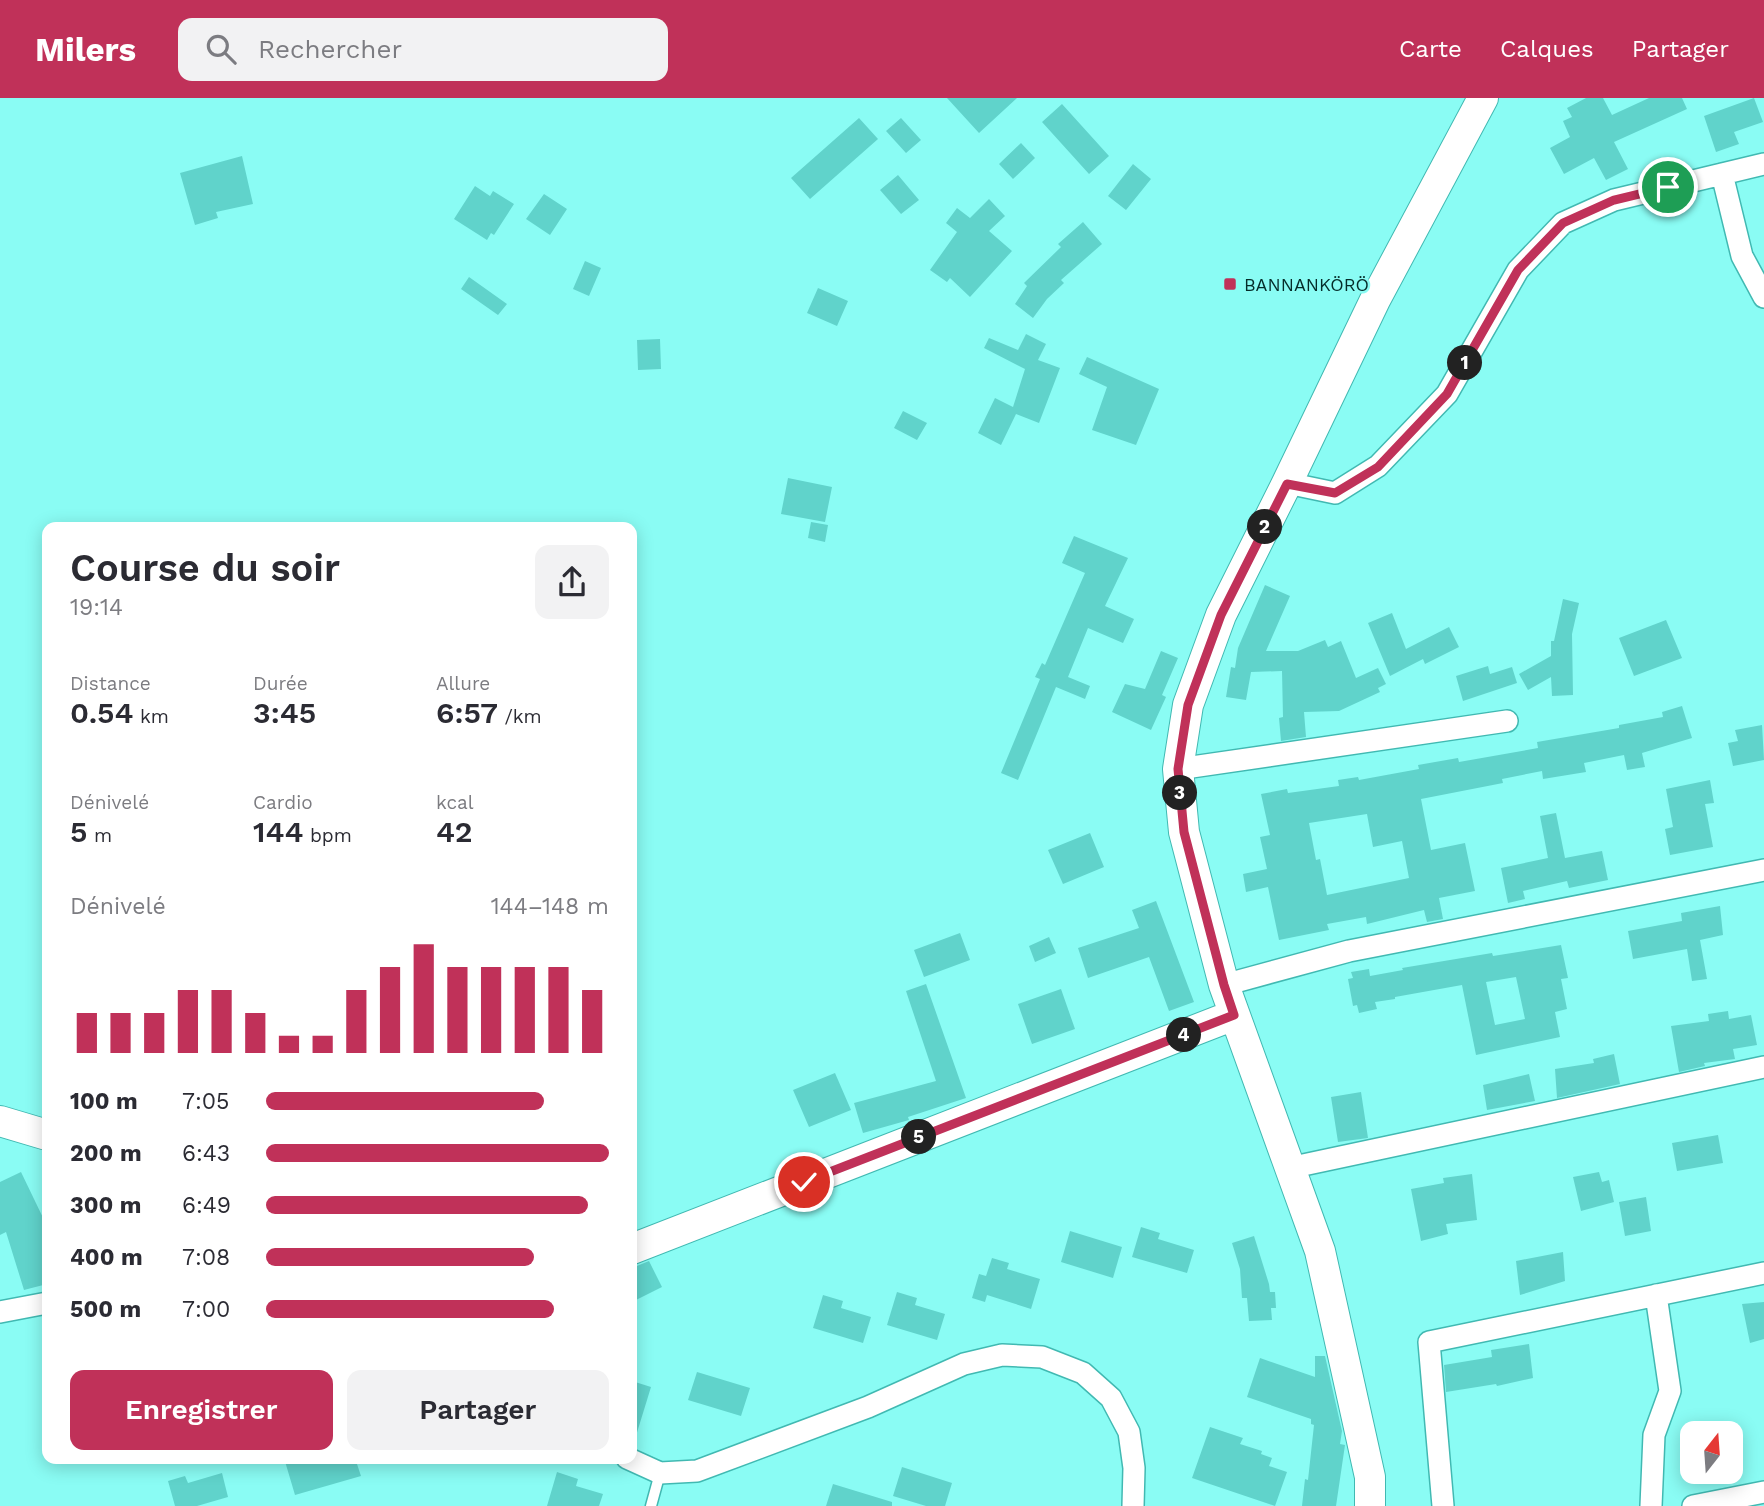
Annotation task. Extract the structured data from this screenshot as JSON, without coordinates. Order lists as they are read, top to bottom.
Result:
{
  "places": {
    "transit": ["BANNANKÖRÖ"]
  },
  "north": "top",
  "page": {
    "header": "Milers",
    "search": "Rechercher",
    "nav": ["Carte", "Calques", "Partager"],
    "pins": [
      "1",
      "2",
      "3",
      "4",
      "5"
    ],
    "heading": ["Course du soir", "19:14"],
    "stats": [
      ["Distance", "0.54 km"],
      ["Durée", "3:45"],
      ["Allure", "6:57 /km"],
      ["Dénivelé", "5 m"],
      ["Cardio", "144 bpm"],
      ["kcal", "42"]
    ],
    "chart": ["Dénivelé", "144–148 m"],
    "list": [
      {
        "name": "100 m",
        "note": "7:05"
      },
      {
        "name": "200 m",
        "note": "6:43"
      },
      {
        "name": "300 m",
        "note": "6:49"
      },
      {
        "name": "400 m",
        "note": "7:08"
      },
      {
        "name": "500 m",
        "note": "7:00"
      }
    ],
    "buttons": ["Enregistrer", "Partager"]
  }
}
